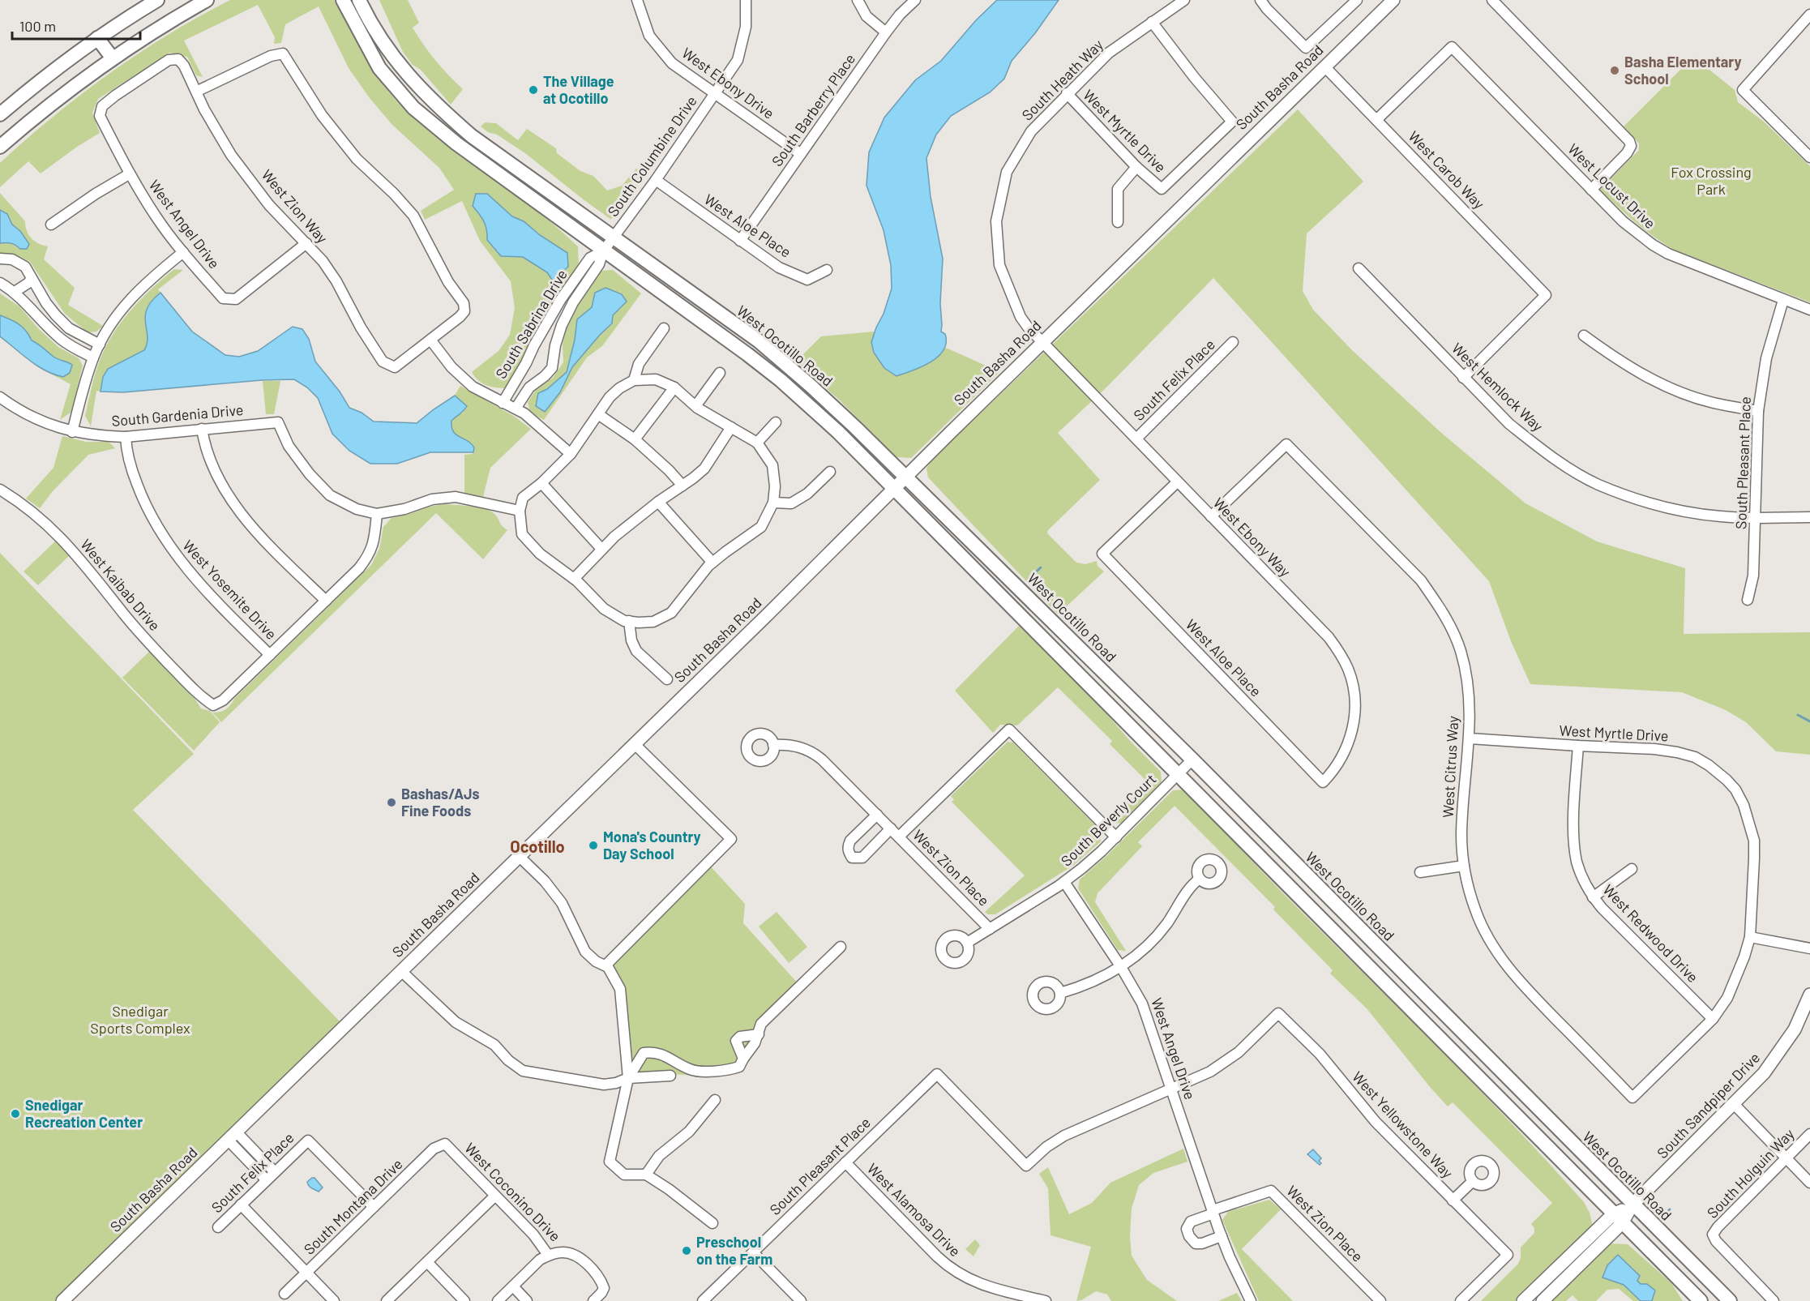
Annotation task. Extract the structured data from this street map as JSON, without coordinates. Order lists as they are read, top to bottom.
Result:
{
  "streets": {
    "main road": ["West Ocotillo Road"],
    "street": [
      "South Heath Way",
      "West Ebony Drive",
      "South Basha Road",
      "South Barberry Place",
      "West Myrtle Drive",
      "South Columbine Drive",
      "West Carob Way",
      "West Locust Drive",
      "West Zion Way",
      "West Angel Drive",
      "West Aloe Place",
      "South Sabrina Drive",
      "South Felix Place",
      "West Hemlock Way",
      "South Gardenia Drive",
      "South Pleasant Place",
      "West Ebony Way",
      "West Kaibab Drive",
      "West Yosemite Drive",
      "West Citrus Way",
      "South Beverly Court",
      "West Zion Place",
      "West Redwood Drive",
      "South Sandpiper Drive",
      "West Yellowstone Way",
      "South Holguin Way",
      "West Coconino Drive",
      "South Montana Drive",
      "West Alamosa Drive"
    ]
  },
  "crossings": [
    ["South Heath Way", "South Basha Road"],
    ["South Heath Way", "West Myrtle Drive"],
    ["South Heath Way", "West Ebony Way"],
    ["West Ebony Drive", "South Barberry Place"],
    ["West Ebony Drive", "South Columbine Drive"],
    ["South Basha Road", "West Carob Way"],
    ["South Basha Road", "West Ocotillo Road"],
    ["South Basha Road", "West Ebony Way"],
    ["South Barberry Place", "West Aloe Place"],
    ["West Myrtle Drive", "West Citrus Way"],
    ["West Myrtle Drive", "West Redwood Drive"],
    ["South Columbine Drive", "West Aloe Place"],
    ["South Columbine Drive", "South Sabrina Drive"],
    ["South Columbine Drive", "West Ocotillo Road"],
    ["West Carob Way", "West Locust Drive"],
    ["West Carob Way", "West Hemlock Way"],
    ["West Locust Drive", "South Pleasant Place"],
    ["West Zion Way", "West Angel Drive"],
    ["West Angel Drive", "South Pleasant Place"],
    ["West Angel Drive", "South Beverly Court"],
    ["West Angel Drive", "West Zion Place"],
    ["West Angel Drive", "West Yellowstone Way"],
    ["West Aloe Place", "West Ebony Way"],
    ["South Sabrina Drive", "West Ocotillo Road"],
    ["West Ocotillo Road", "South Beverly Court"],
    ["West Ocotillo Road", "South Sandpiper Drive"],
    ["South Felix Place", "West Ebony Way"],
    ["South Felix Place", "South Montana Drive"],
    ["West Hemlock Way", "South Pleasant Place"],
    ["South Gardenia Drive", "West Yosemite Drive"],
    ["South Pleasant Place", "West Yellowstone Way"],
    ["South Pleasant Place", "West Alamosa Drive"],
    ["West Ebony Way", "West Citrus Way"],
    ["West Kaibab Drive", "West Yosemite Drive"],
    ["South Beverly Court", "West Zion Place"],
    ["West Coconino Drive", "South Montana Drive"]
  ],
  "districts": ["Ocotillo"],
  "parks": ["Fox Crossing Park", "Snedigar Sports Complex"],
  "places": [
    "Basha Elementary School",
    "The Village at Ocotillo",
    "Bashas/AJs Fine Foods",
    "Mona's Country Day School",
    "Snedigar Recreation Center",
    "Preschool on the Farm"
  ],
  "scale_bar": "100 m"
}
